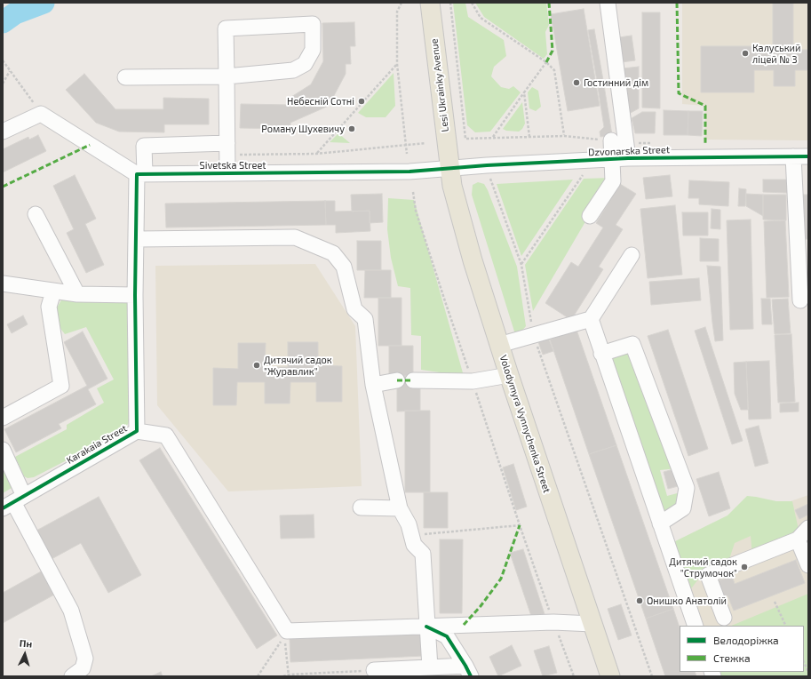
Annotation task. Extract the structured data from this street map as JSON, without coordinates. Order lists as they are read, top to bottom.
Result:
{
  "streets": {
    "main road": ["Lesi Ukrainky Avenue", "Volodymyra Vynnychenka Street"],
    "street": ["Dzvonarska Street", "Sivetska Street", "Karakaia Street"]
  },
  "crossings": [
    ["Lesi Ukrainky Avenue", "Dzvonarska Street"],
    ["Lesi Ukrainky Avenue", "Sivetska Street"],
    ["Lesi Ukrainky Avenue", "Volodymyra Vynnychenka Street"],
    ["Dzvonarska Street", "Sivetska Street"],
    ["Dzvonarska Street", "Volodymyra Vynnychenka Street"],
    ["Sivetska Street", "Volodymyra Vynnychenka Street"]
  ],
  "places": [
    "Калуський ліцей № 3",
    "Гостинний дім",
    "Небесній Сотні",
    "Роману Шухевичу",
    "Дитячий садок \"Журавлик\"",
    "Дитячий садок \"Струмочок\"",
    "Онишко Анатолій"
  ],
  "legend": ["Велодоріжка", "Стежка"],
  "north": "top"
}
